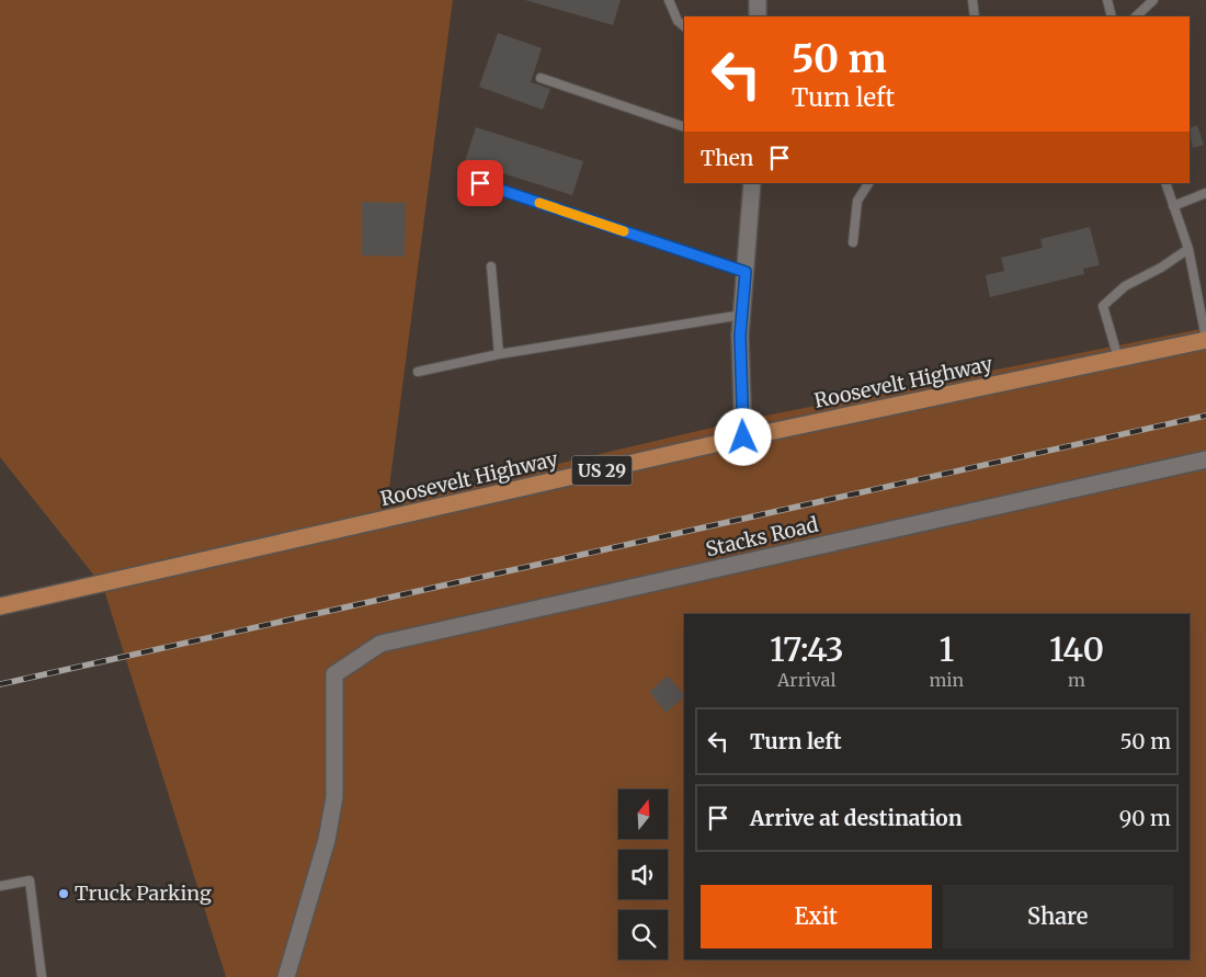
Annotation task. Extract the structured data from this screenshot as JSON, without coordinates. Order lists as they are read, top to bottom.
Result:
{
  "streets": {
    "main road": ["Roosevelt Highway", "US 29"],
    "street": ["Stacks Road"]
  },
  "places": ["Truck Parking"],
  "north": "top",
  "page": {
    "turn": ["50 m", "Turn left"],
    "then": "Then",
    "eta": [
      "17:43",
      "Arrival",
      "1",
      "min",
      "140",
      "m"
    ],
    "list": [
      {
        "name": "Turn left",
        "value": "50 m"
      },
      {
        "name": "Arrive at destination",
        "value": "90 m"
      }
    ],
    "buttons": ["Exit", "Share"]
  }
}
